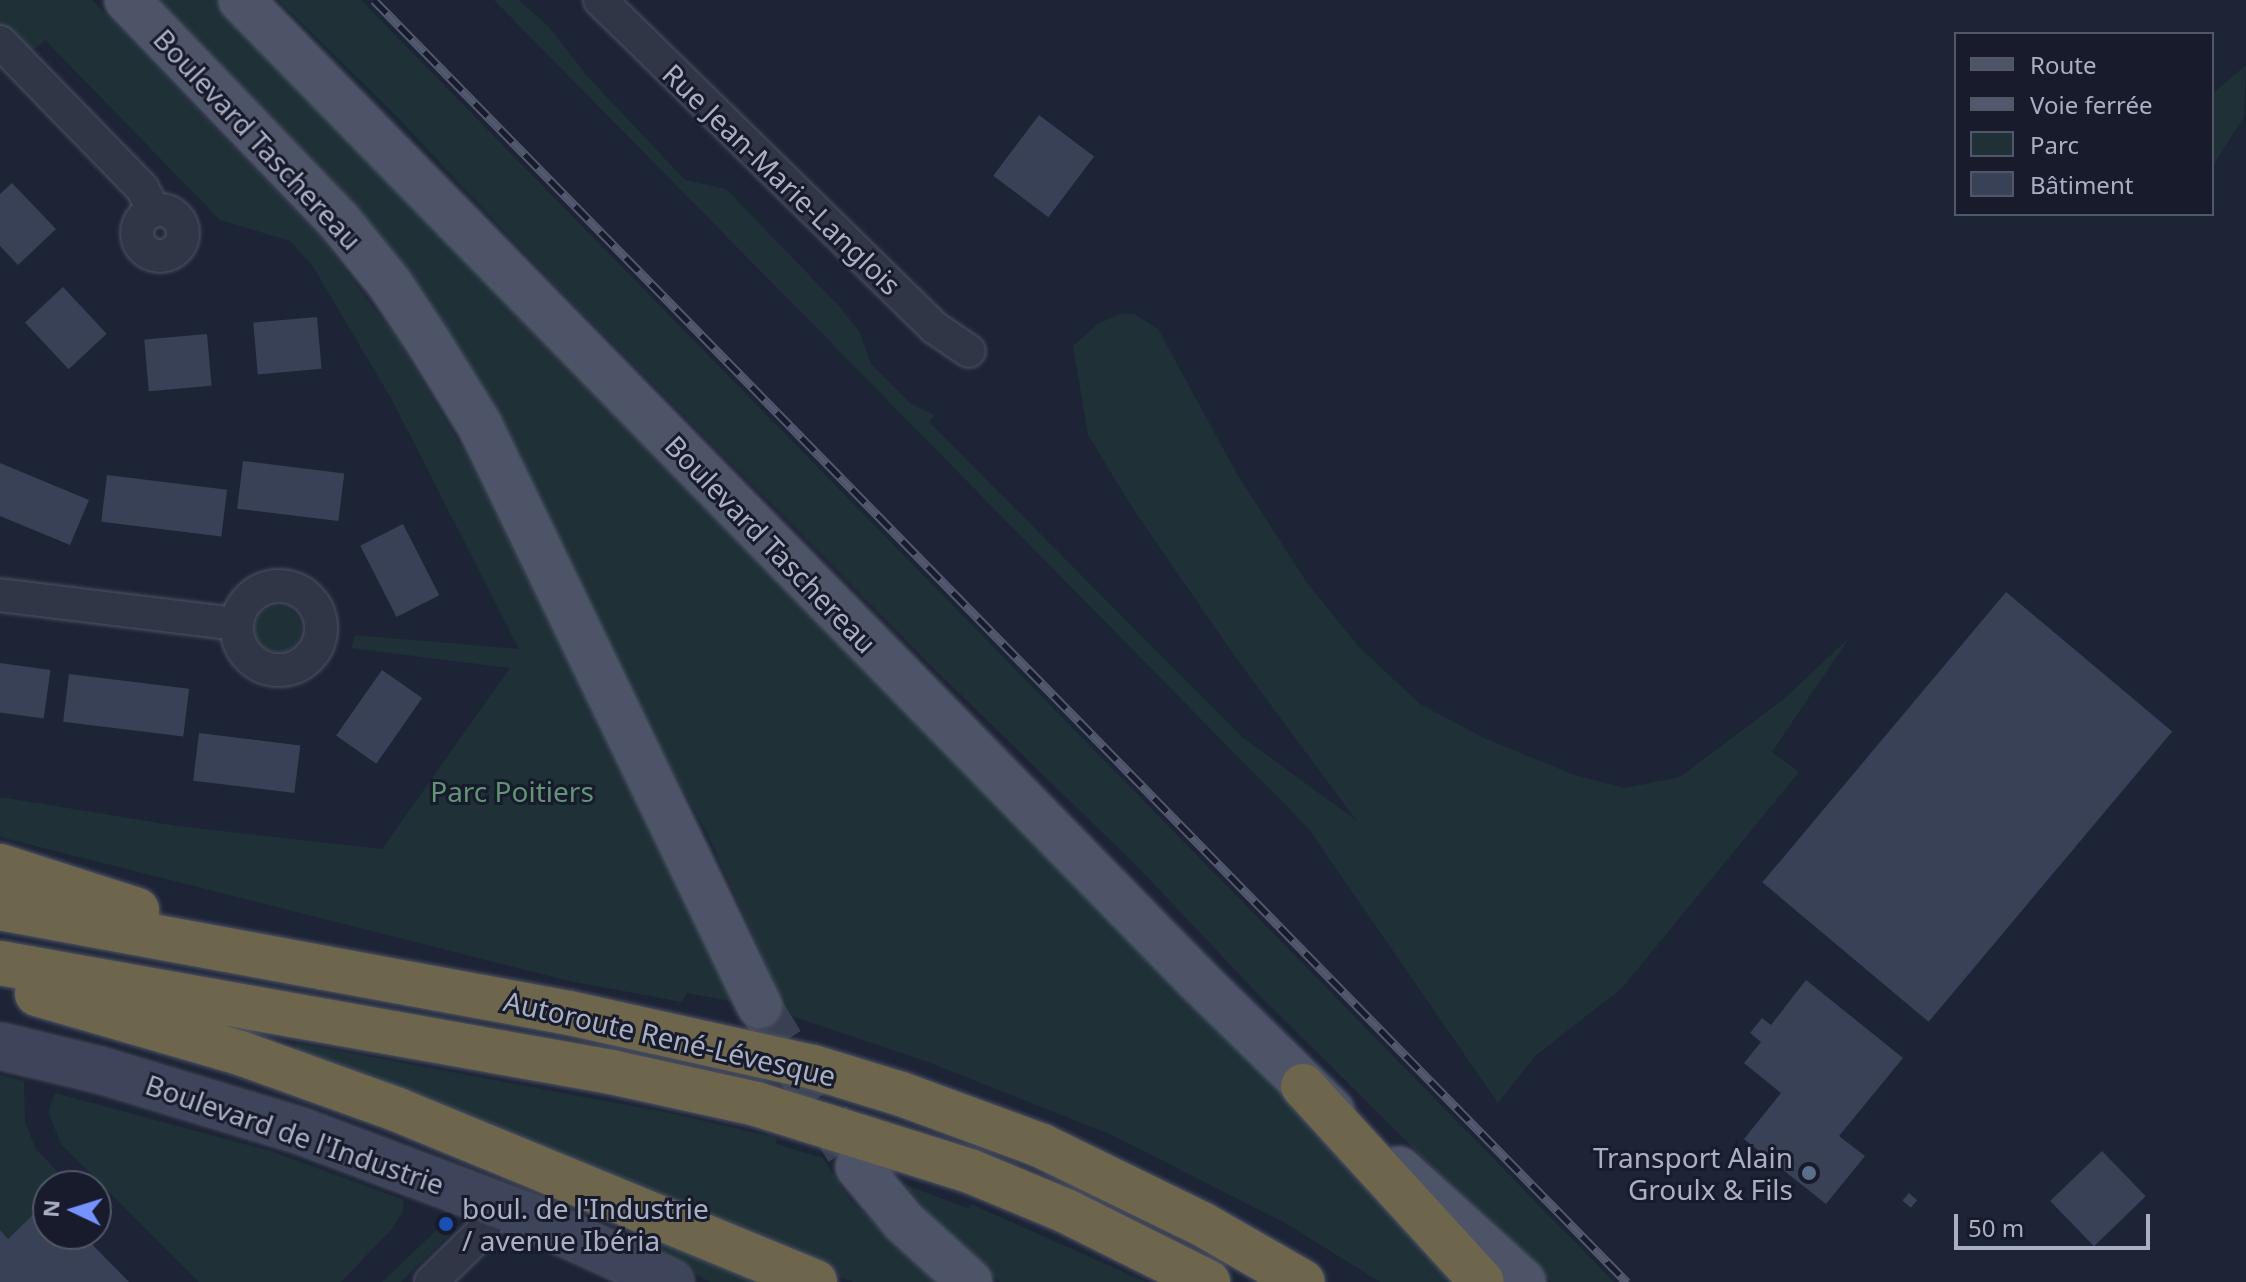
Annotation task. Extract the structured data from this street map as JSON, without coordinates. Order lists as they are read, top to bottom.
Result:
{
  "streets": {
    "highway": ["Autoroute René-Lévesque"],
    "main road": ["Boulevard Taschereau"],
    "street": ["Rue Jean-Marie-Langlois", "Boulevard de l'Industrie"]
  },
  "parks": ["Parc Poitiers"],
  "places": ["Transport Alain Groulx & Fils", "boul. de l'Industrie / avenue Ibéria"],
  "legend": [
    "Route",
    "Voie ferrée",
    "Parc",
    "Bâtiment"
  ],
  "scale_bar": "50 m",
  "north": "left"
}
